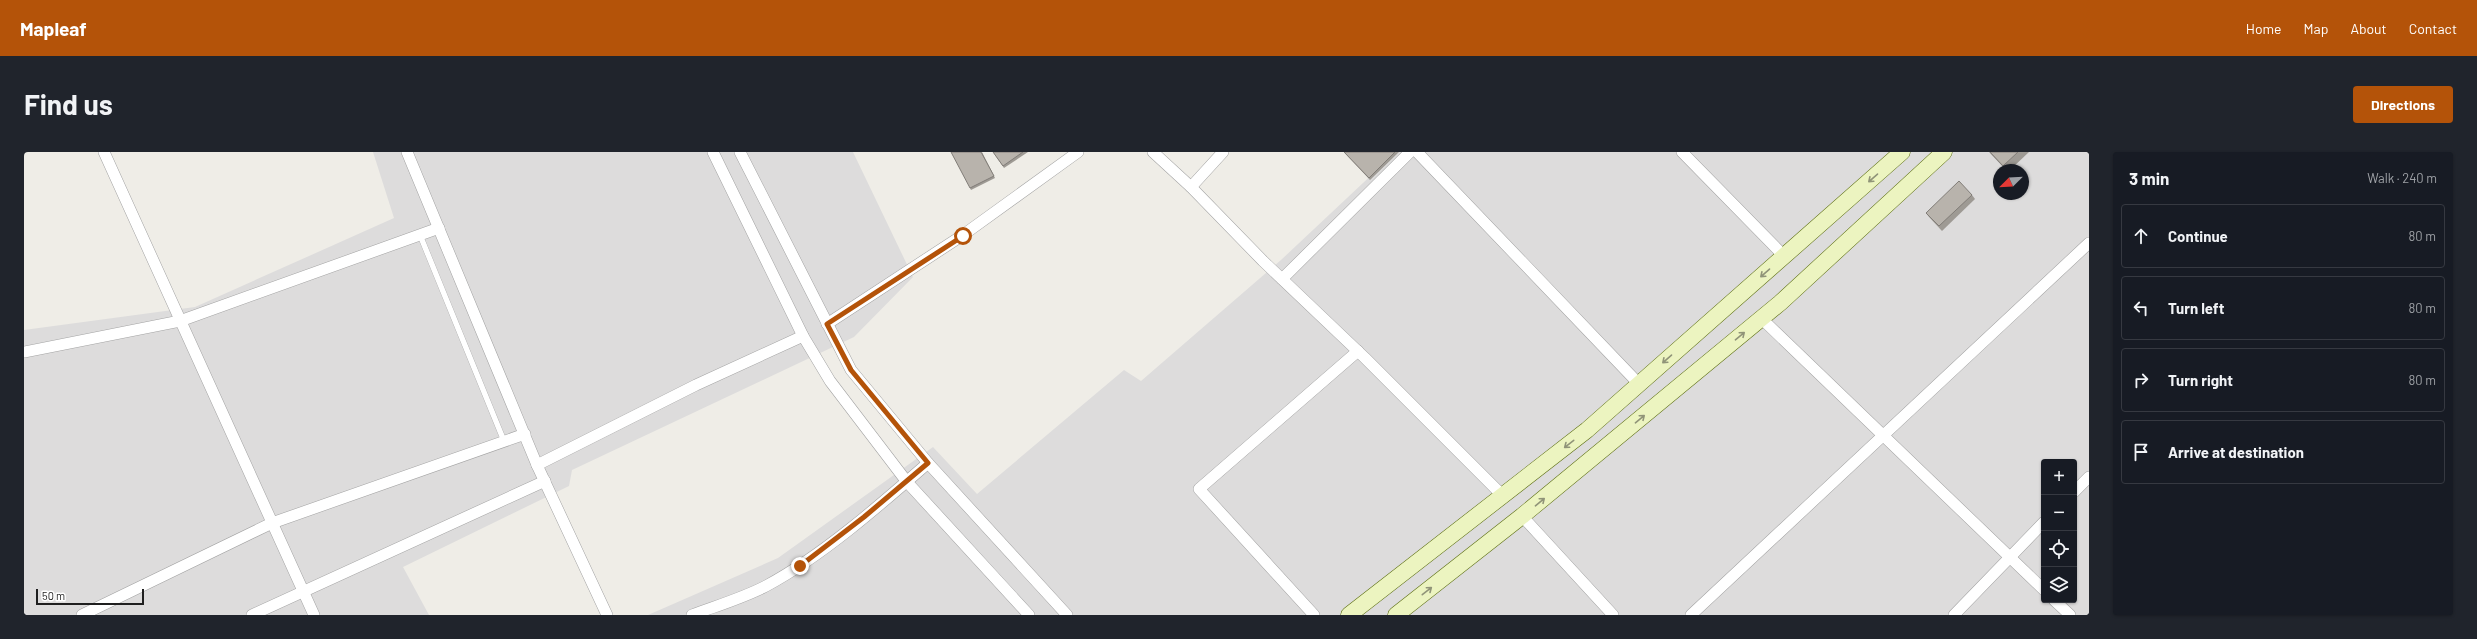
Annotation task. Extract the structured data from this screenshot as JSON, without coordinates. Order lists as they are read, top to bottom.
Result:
{
  "scale_bar": "50 m",
  "north": "bottom left",
  "page": {
    "header": "Mapleaf",
    "nav": [
      "Home",
      "Map",
      "About",
      "Contact"
    ],
    "buttons": "Directions",
    "title": "Find us",
    "heading": ["3 min", "Walk · 240 m"],
    "list": [
      ["Continue", "80 m"],
      ["Turn left", "80 m"],
      ["Turn right", "80 m"],
      "Arrive at destination"
    ],
    "map_buttons": ["+", "−"],
    "scale": "50 m"
  }
}
